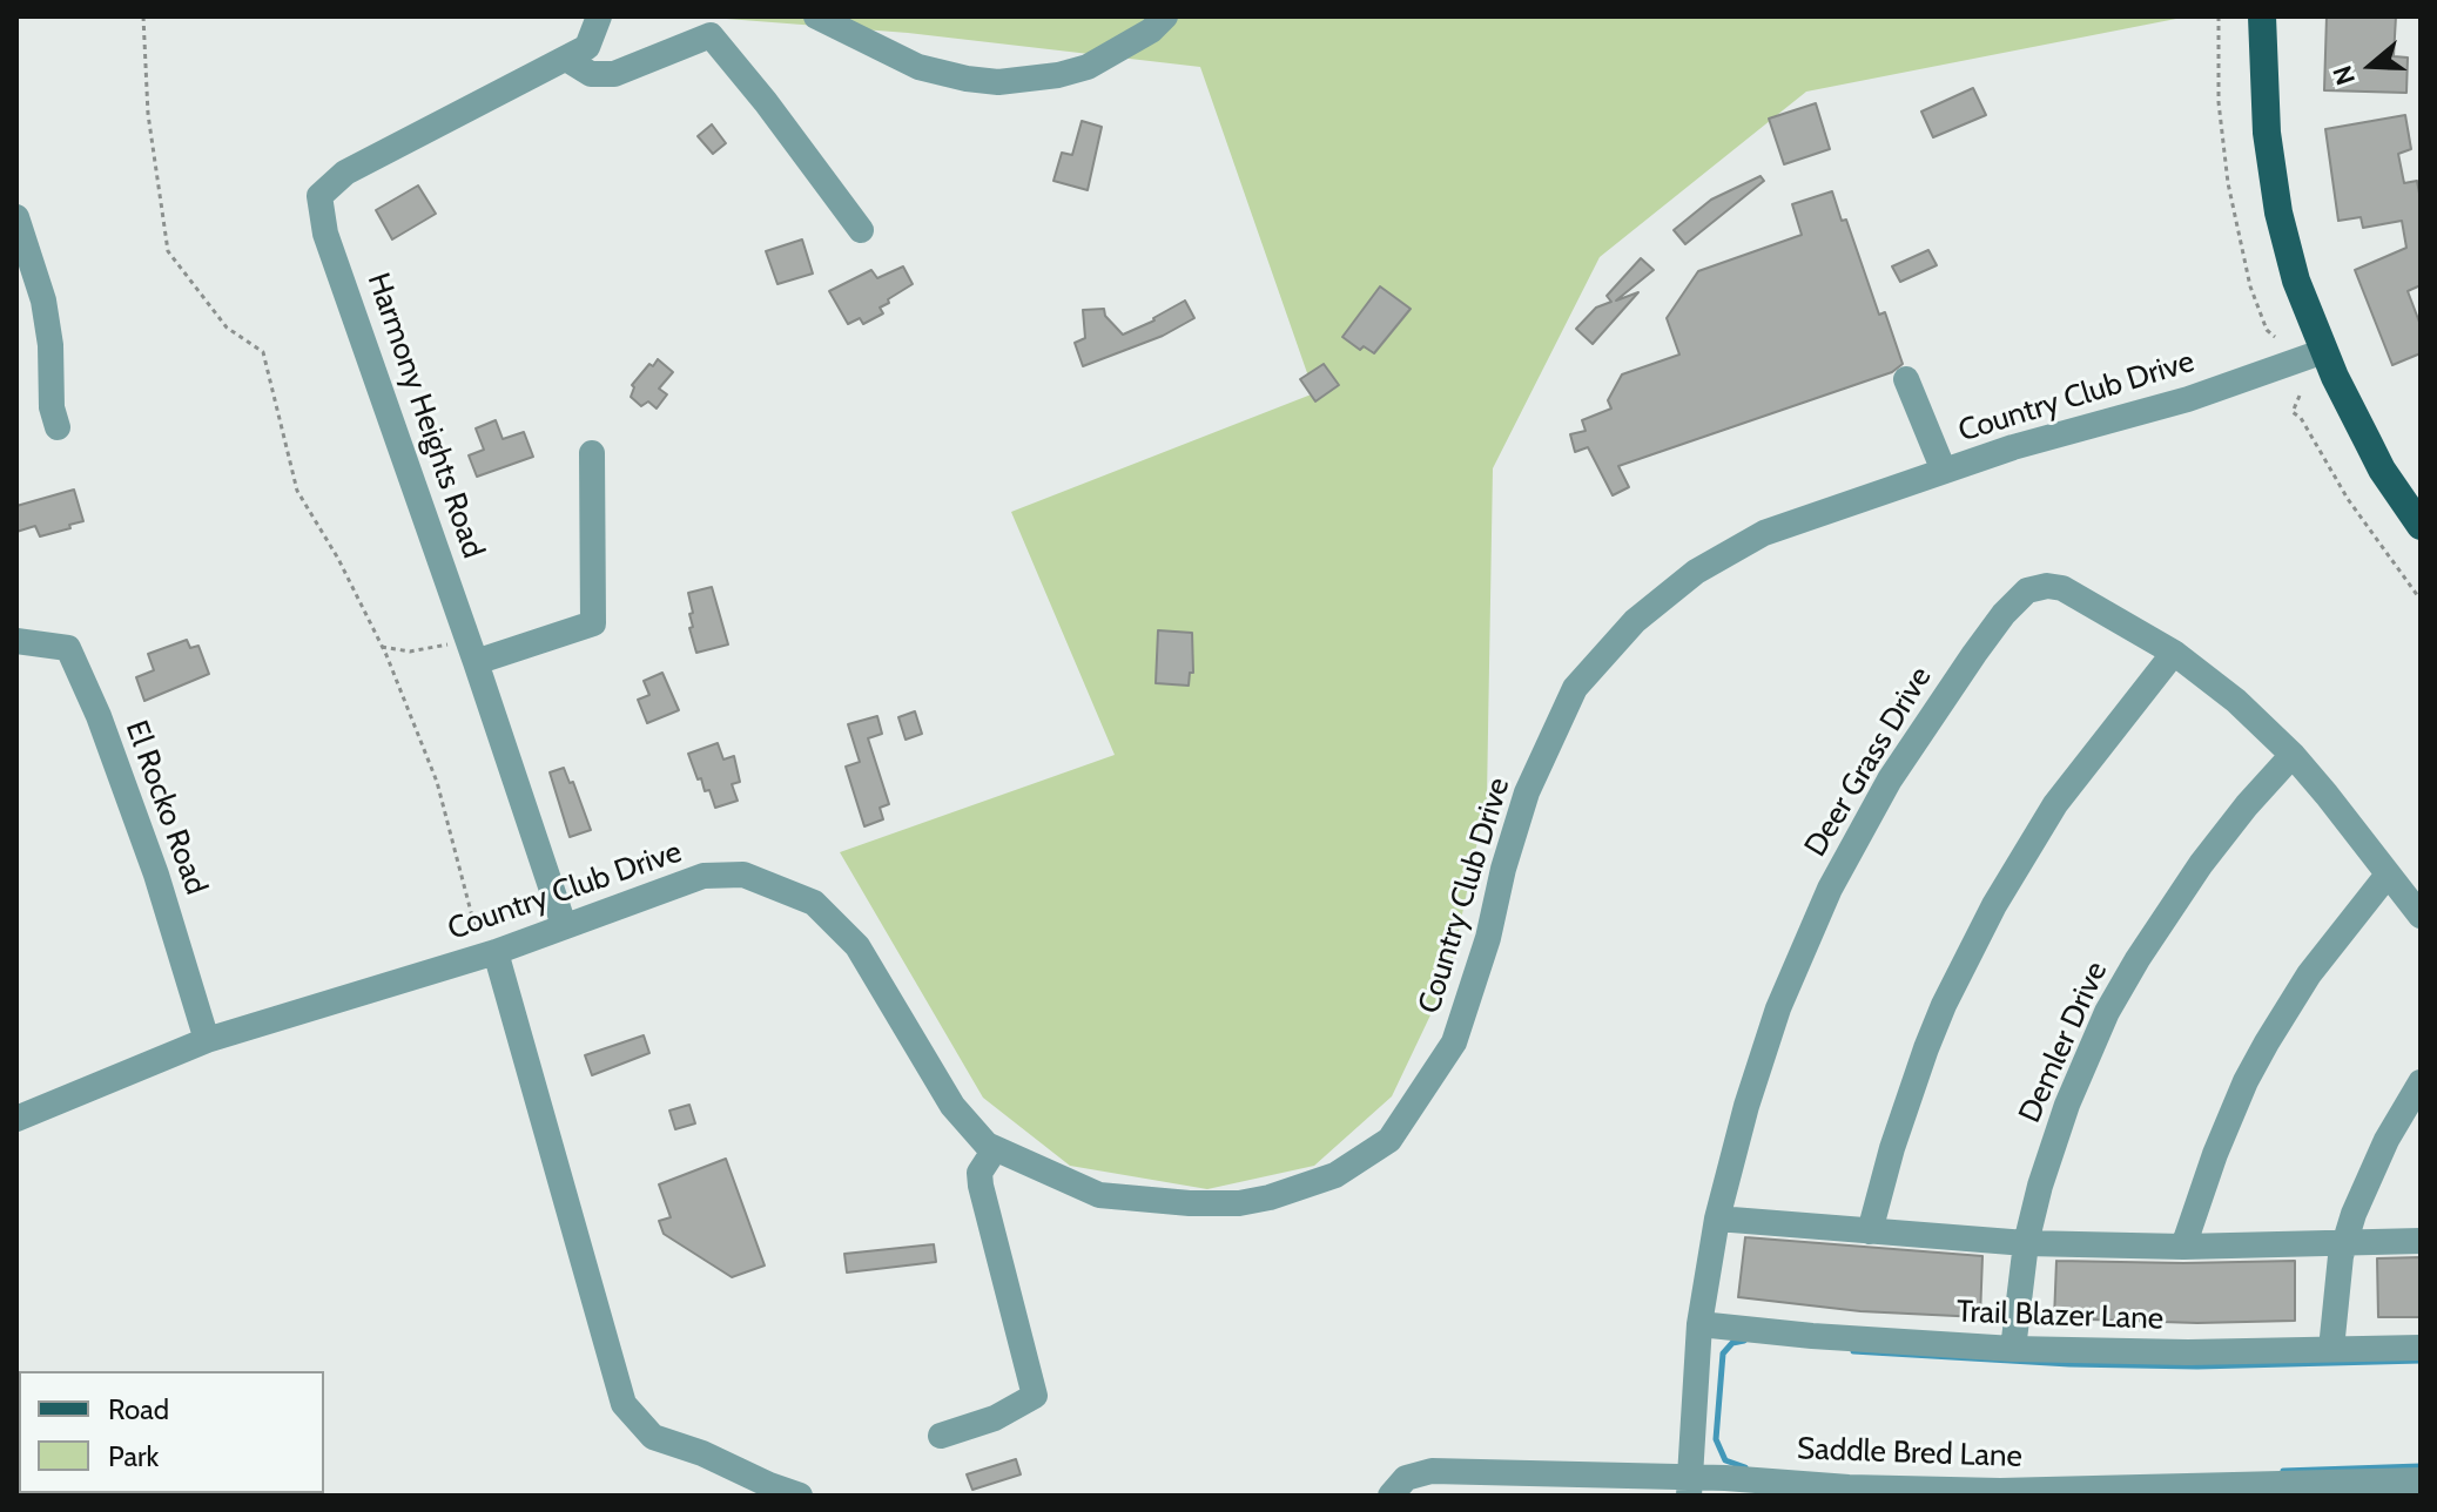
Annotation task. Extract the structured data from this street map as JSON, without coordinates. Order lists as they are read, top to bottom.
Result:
{
  "streets": {
    "street": [
      "Country Club Drive",
      "Harmony Heights Road",
      "Deer Grass Drive",
      "El Rocko Road",
      "Demler Drive",
      "Trail Blazer Lane",
      "Saddle Bred Lane"
    ]
  },
  "crossings": [
    ["Country Club Drive", "Harmony Heights Road"],
    ["Country Club Drive", "El Rocko Road"],
    ["Deer Grass Drive", "Demler Drive"],
    ["Deer Grass Drive", "Trail Blazer Lane"],
    ["Deer Grass Drive", "Saddle Bred Lane"],
    ["Demler Drive", "Trail Blazer Lane"]
  ],
  "legend": ["Road", "Park"],
  "north": "left"
}
